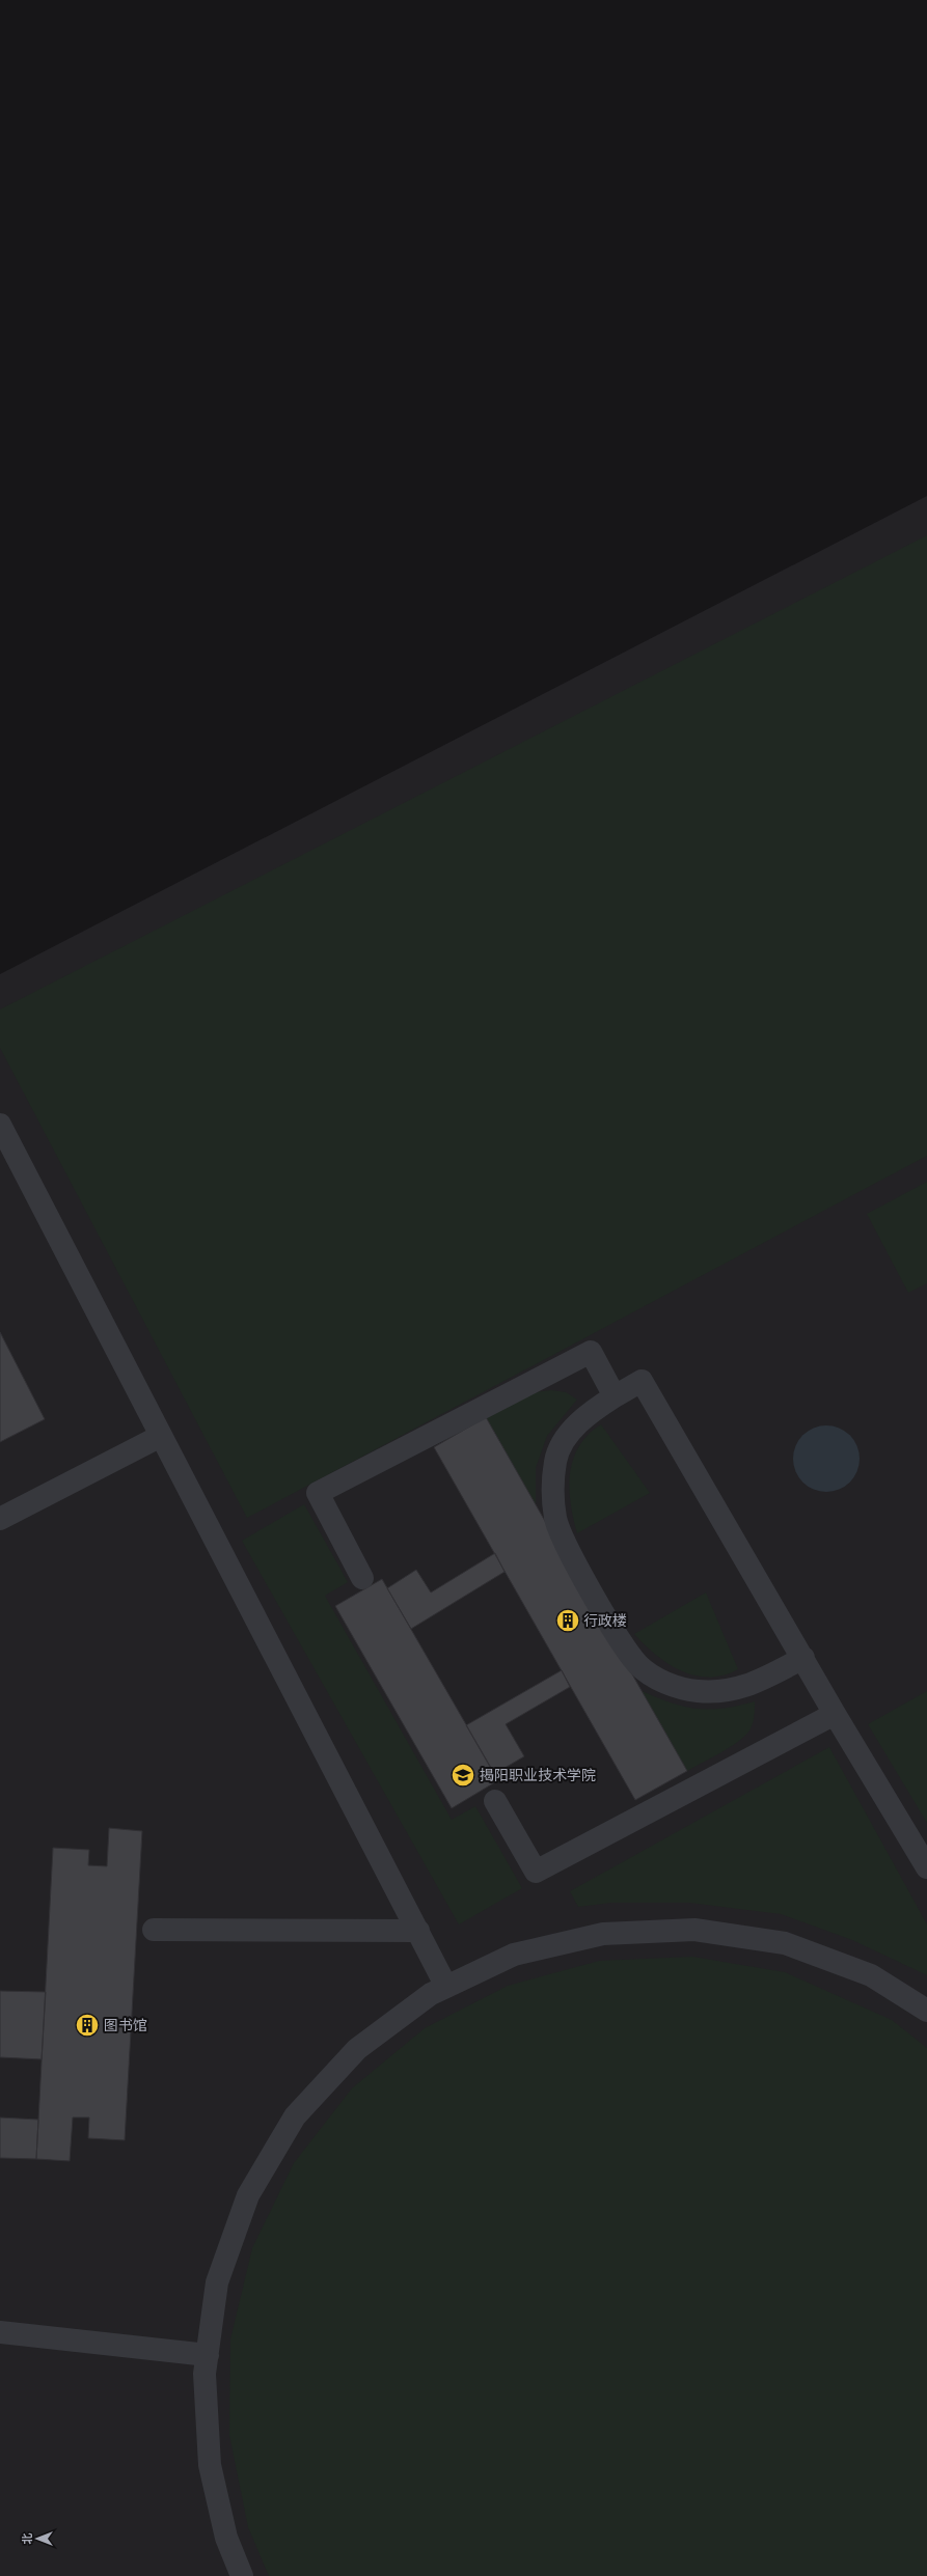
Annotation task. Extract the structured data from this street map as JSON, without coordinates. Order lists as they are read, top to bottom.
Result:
{
  "places": {
    "building": ["行政楼", "图书馆"],
    "school or university": ["揭阳职业技术学院"]
  },
  "north": "left"
}
